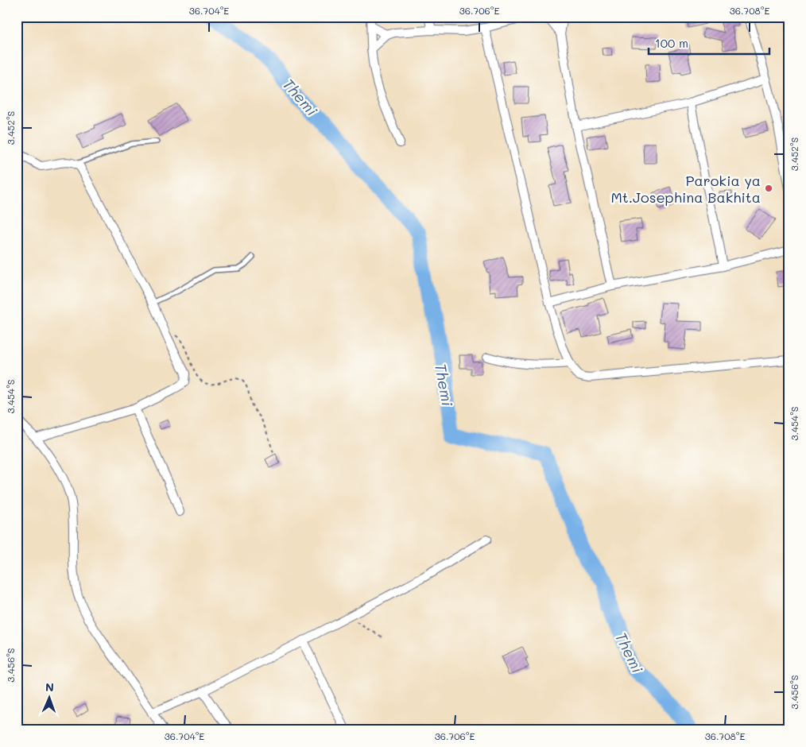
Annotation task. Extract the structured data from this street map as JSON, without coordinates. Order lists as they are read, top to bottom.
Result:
{
  "water": ["Themi"],
  "places": ["Parokia ya Mt.Josephina Bakhita"],
  "scale_bar": "100 m",
  "north": "top",
  "coordinates": [
    "36.704°E",
    "36.706°E",
    "36.708°E",
    "3.452°S",
    "3.454°S",
    "3.456°S"
  ]
}
